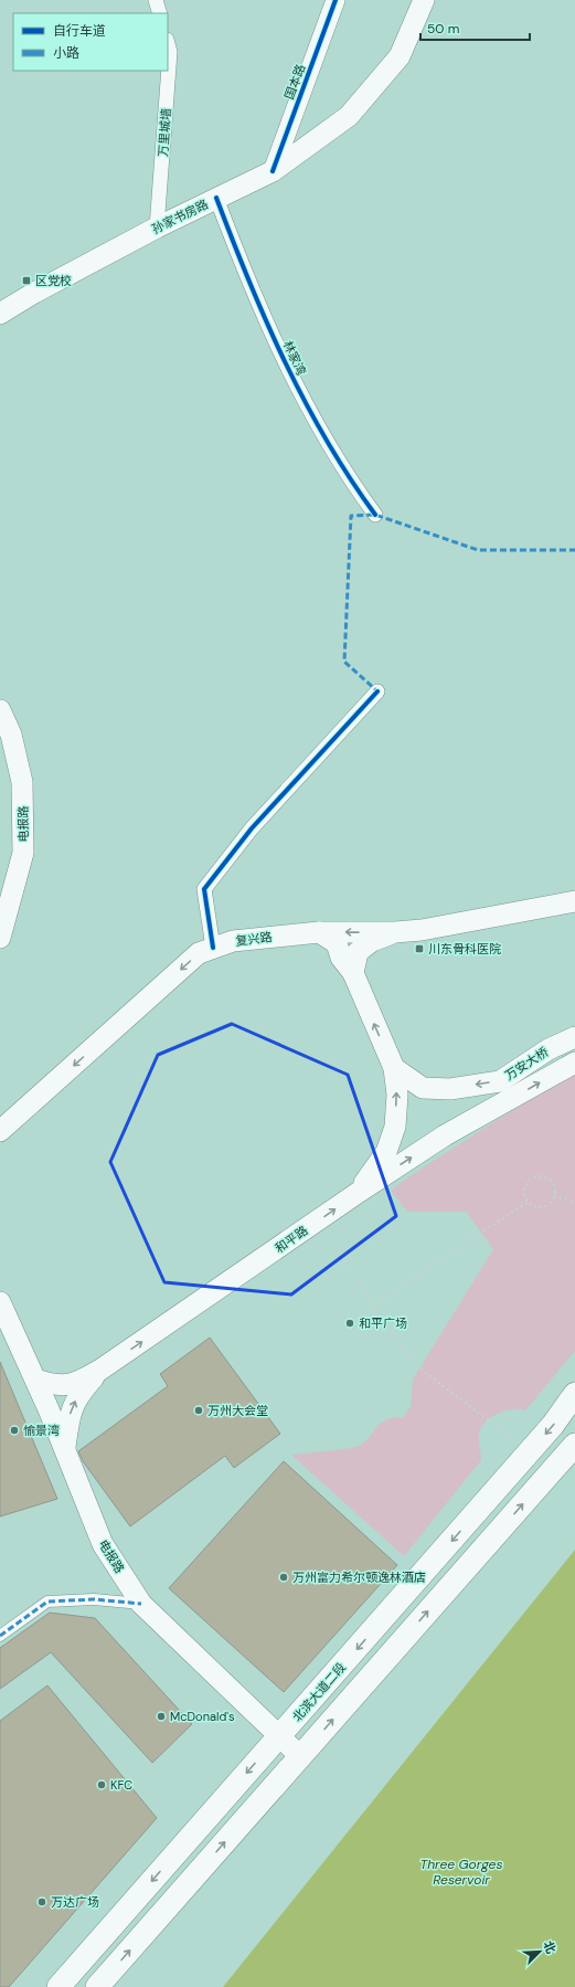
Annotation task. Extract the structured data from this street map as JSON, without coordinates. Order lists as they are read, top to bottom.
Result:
{
  "streets": {
    "main road": [
      "孙家书房路",
      "电报路",
      "复兴路",
      "万安大桥",
      "和平路",
      "北滨大道二段"
    ],
    "street": ["国本路", "万里城墙", "林家湾"]
  },
  "crossings": [
    ["国本路", "孙家书房路"],
    ["万里城墙", "孙家书房路"],
    ["孙家书房路", "林家湾"],
    ["电报路", "和平路"],
    ["电报路", "北滨大道二段"],
    ["万安大桥", "和平路"]
  ],
  "one_way": ["复兴路", "和平路"],
  "water": ["Three Gorges Reservoir"],
  "places": {
    "transit": ["区党校", "川东骨科医院"],
    "other": [
      "和平广场",
      "万州大会堂",
      "愉景湾",
      "万州富力希尔顿逸林酒店",
      "McDonald's",
      "KFC",
      "万达广场"
    ]
  },
  "legend": ["自行车道", "小路"],
  "scale_bar": "50 m",
  "north": "top right"
}
